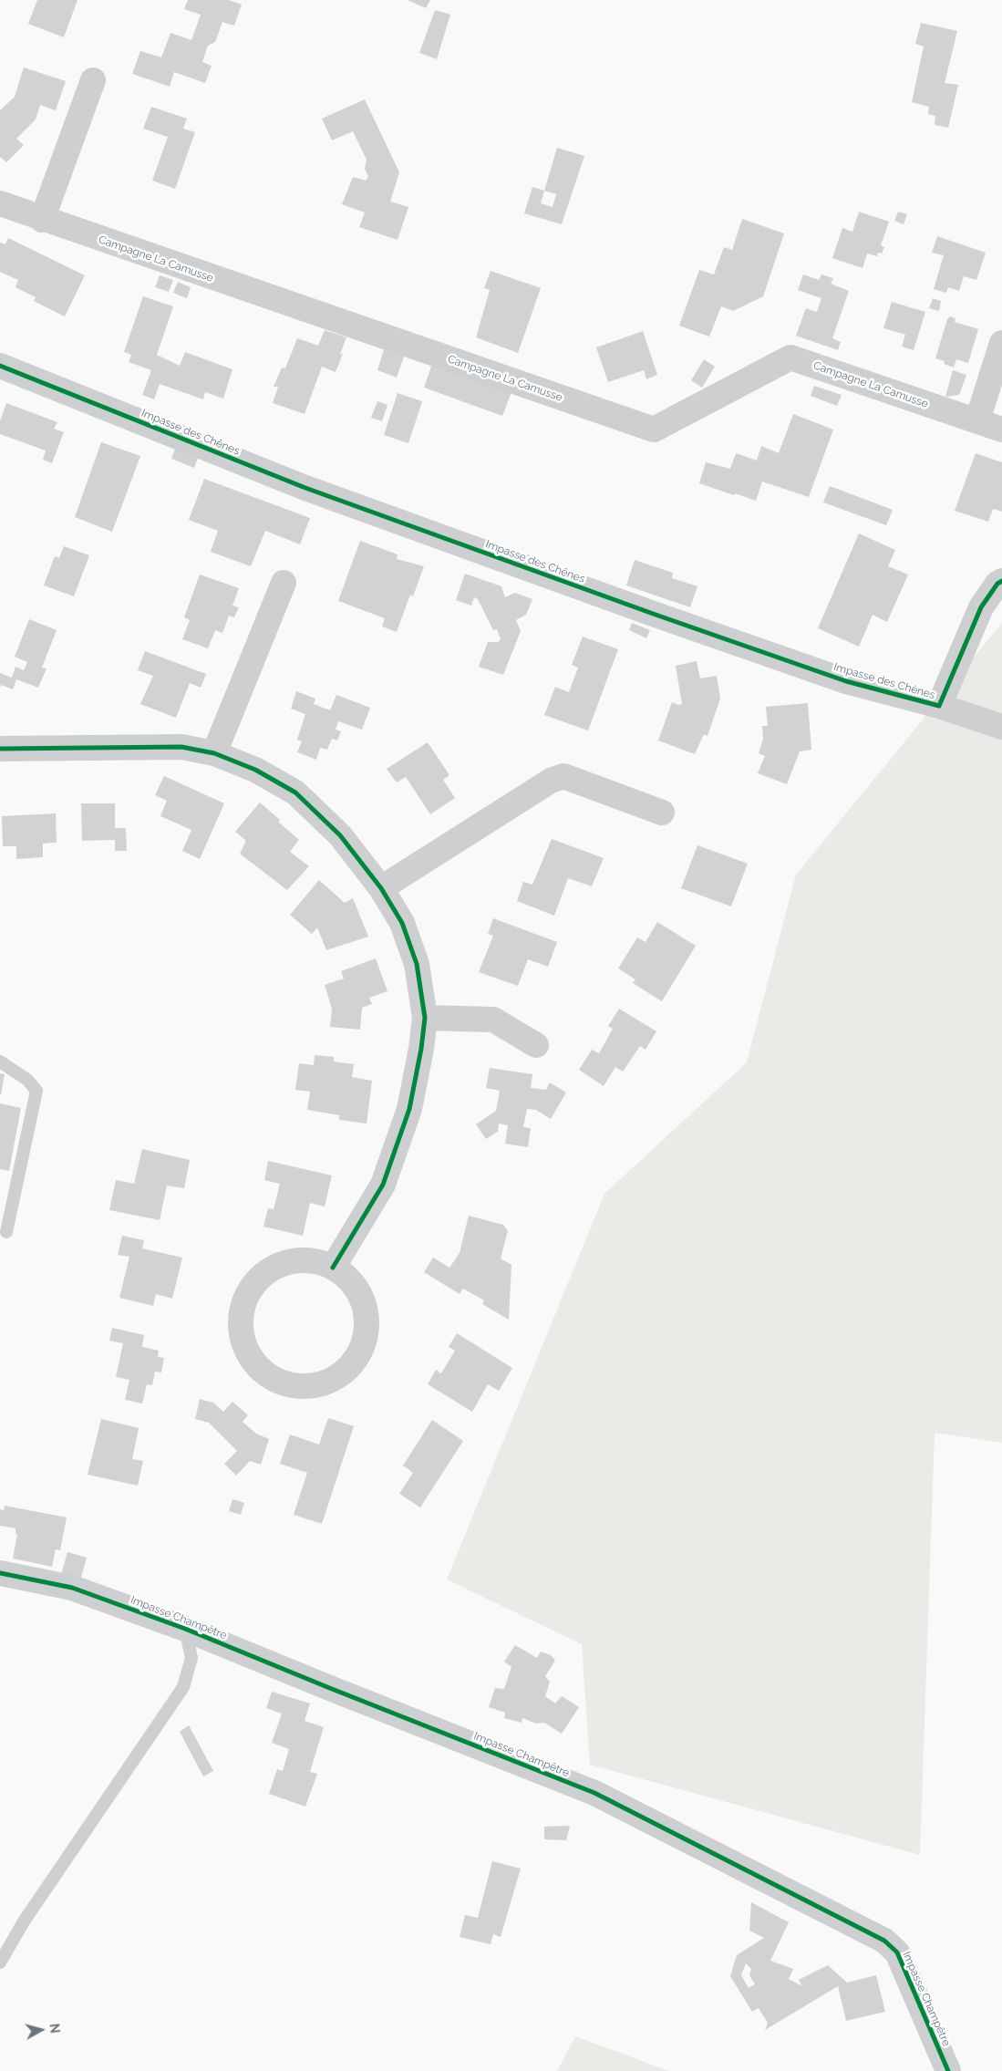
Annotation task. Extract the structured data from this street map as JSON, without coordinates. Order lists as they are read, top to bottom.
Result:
{
  "streets": {
    "street": ["Campagne La Camusse", "Impasse des Chênes", "Impasse Champêtre"]
  },
  "north": "right"
}
